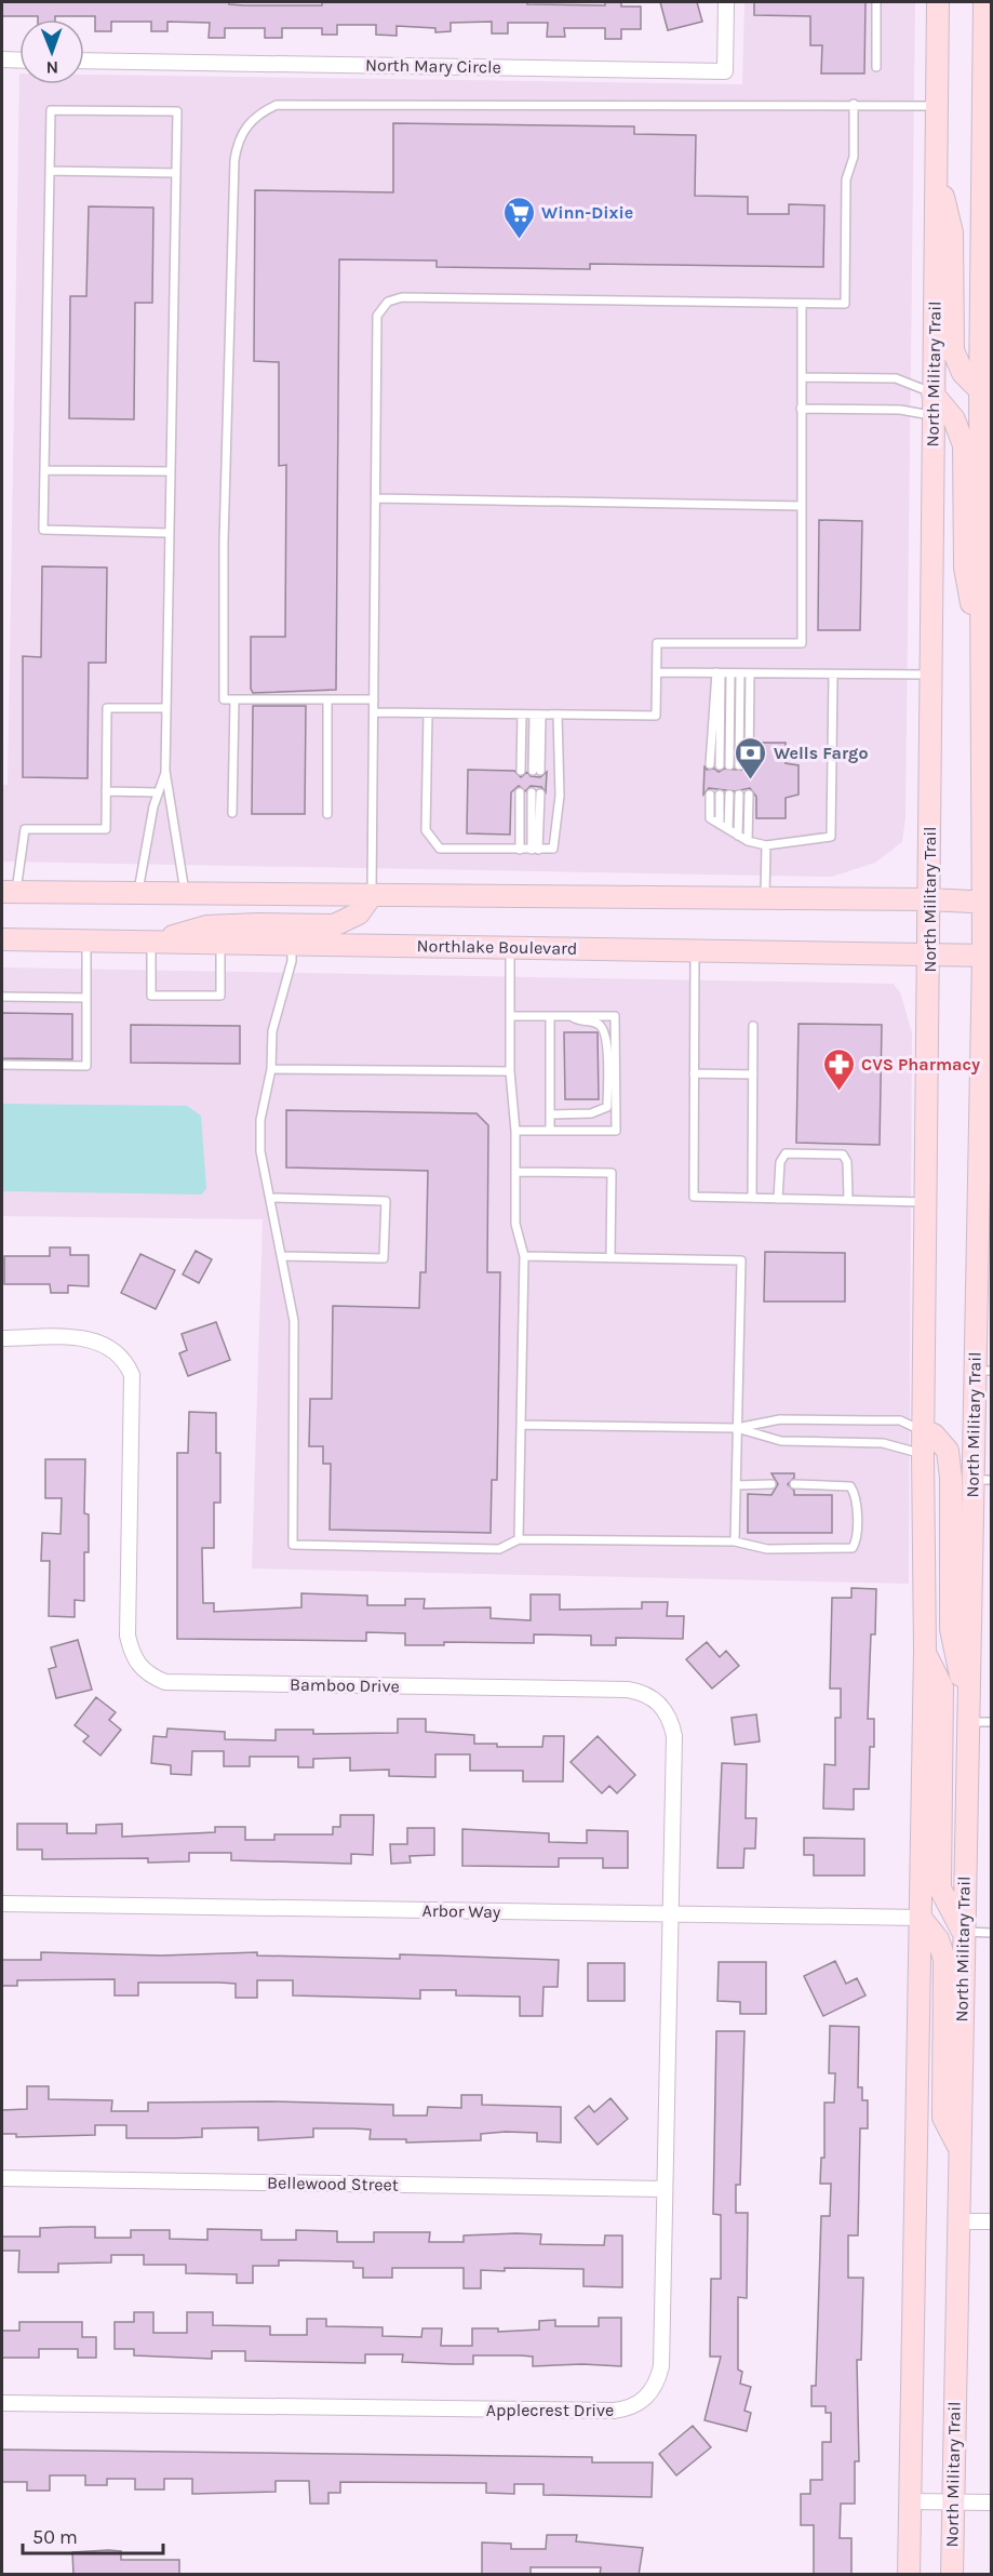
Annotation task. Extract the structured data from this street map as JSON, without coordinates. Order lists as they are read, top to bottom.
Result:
{
  "streets": {
    "main road": ["North Military Trail", "Northlake Boulevard"],
    "street": [
      "North Mary Circle",
      "Bamboo Drive",
      "Arbor Way",
      "Bellewood Street",
      "Applecrest Drive"
    ]
  },
  "crossings": [
    ["North Military Trail", "Northlake Boulevard"],
    ["North Military Trail", "Arbor Way"],
    ["Bamboo Drive", "Arbor Way"],
    ["Bamboo Drive", "Applecrest Drive"],
    ["Arbor Way", "Applecrest Drive"],
    ["Bellewood Street", "Applecrest Drive"]
  ],
  "places": {
    "supermarket": ["Winn-Dixie"],
    "bank": ["Wells Fargo"],
    "pharmacy": ["CVS Pharmacy"]
  },
  "scale_bar": "50 m",
  "north": "bottom"
}
